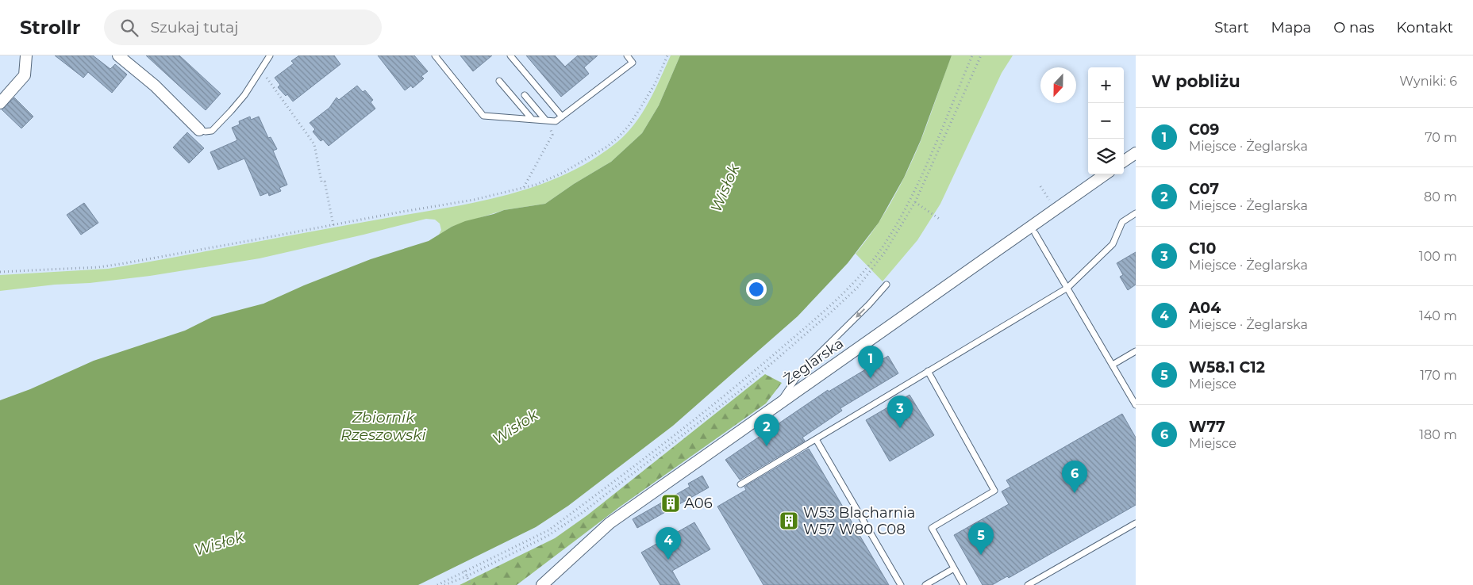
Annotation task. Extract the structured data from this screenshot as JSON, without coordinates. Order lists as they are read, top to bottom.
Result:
{
  "streets": {
    "street": ["Żeglarska"]
  },
  "water": ["Wisłok", "Zbiornik Rzeszowski"],
  "places": {
    "building": ["A06", "W53 Blacharnia W57 W80 C08"]
  },
  "north": "bottom",
  "page": {
    "header": "Strollr",
    "search": "Szukaj tutaj",
    "nav": [
      "Start",
      "Mapa",
      "O nas",
      "Kontakt"
    ],
    "heading": ["W pobliżu", "Wyniki: 6"],
    "map_buttons": ["+", "−"],
    "list": [
      {
        "mark": "1",
        "name": "C09",
        "note": "Miejsce · Żeglarska",
        "value": "70 m"
      },
      {
        "mark": "2",
        "name": "C07",
        "note": "Miejsce · Żeglarska",
        "value": "80 m"
      },
      {
        "mark": "3",
        "name": "C10",
        "note": "Miejsce · Żeglarska",
        "value": "100 m"
      },
      {
        "mark": "4",
        "name": "A04",
        "note": "Miejsce · Żeglarska",
        "value": "140 m"
      },
      {
        "mark": "5",
        "name": "W58.1 C12",
        "note": "Miejsce",
        "value": "170 m"
      },
      {
        "mark": "6",
        "name": "W77",
        "note": "Miejsce",
        "value": "180 m"
      }
    ],
    "pins": [
      "1",
      "3",
      "2",
      "6",
      "5",
      "4"
    ]
  }
}
